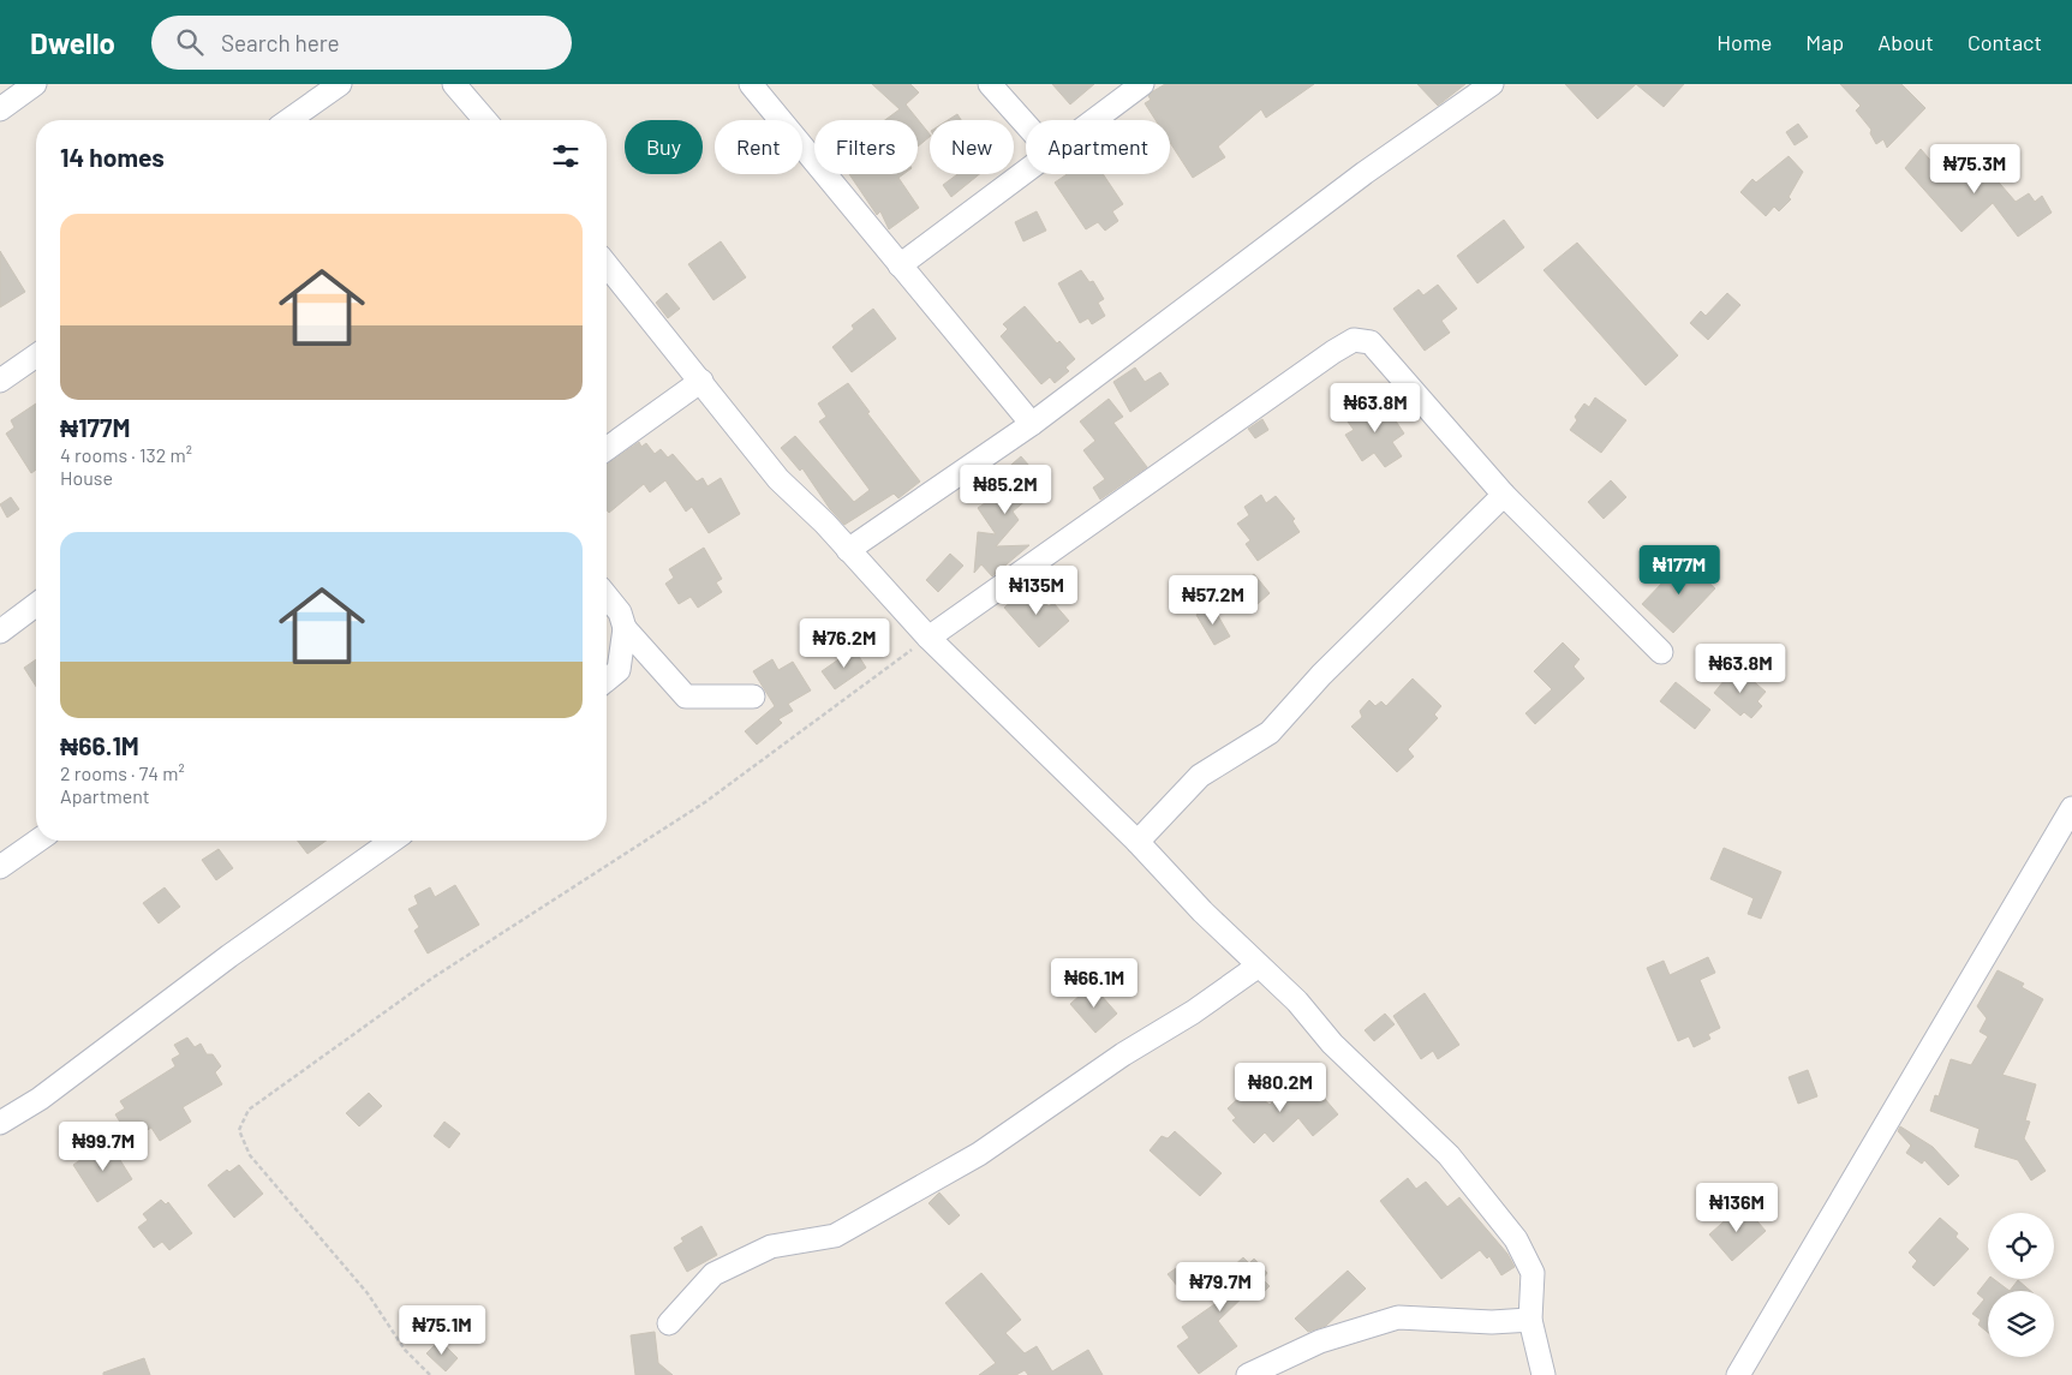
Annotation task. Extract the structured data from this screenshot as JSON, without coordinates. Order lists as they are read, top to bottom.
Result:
{
  "page": {
    "header": "Dwello",
    "search": "Search here",
    "nav": [
      "Home",
      "Map",
      "About",
      "Contact"
    ],
    "chip": [
      "Buy",
      "Rent",
      "Filters",
      "New",
      "Apartment"
    ],
    "heading": "14 homes",
    "price": [
      "₦75.3M",
      "₦63.8M",
      "₦85.2M",
      "₦177M",
      "₦135M",
      "₦57.2M",
      "₦76.2M",
      "₦63.8M",
      "₦66.1M",
      "₦80.2M",
      "₦99.7M",
      "₦136M",
      "₦79.7M",
      "₦75.1M"
    ],
    "list": [
      {
        "name": "₦177M",
        "note": "4 rooms · 132 m² · House"
      },
      {
        "name": "₦66.1M",
        "note": "2 rooms · 74 m² · Apartment"
      }
    ]
  }
}
